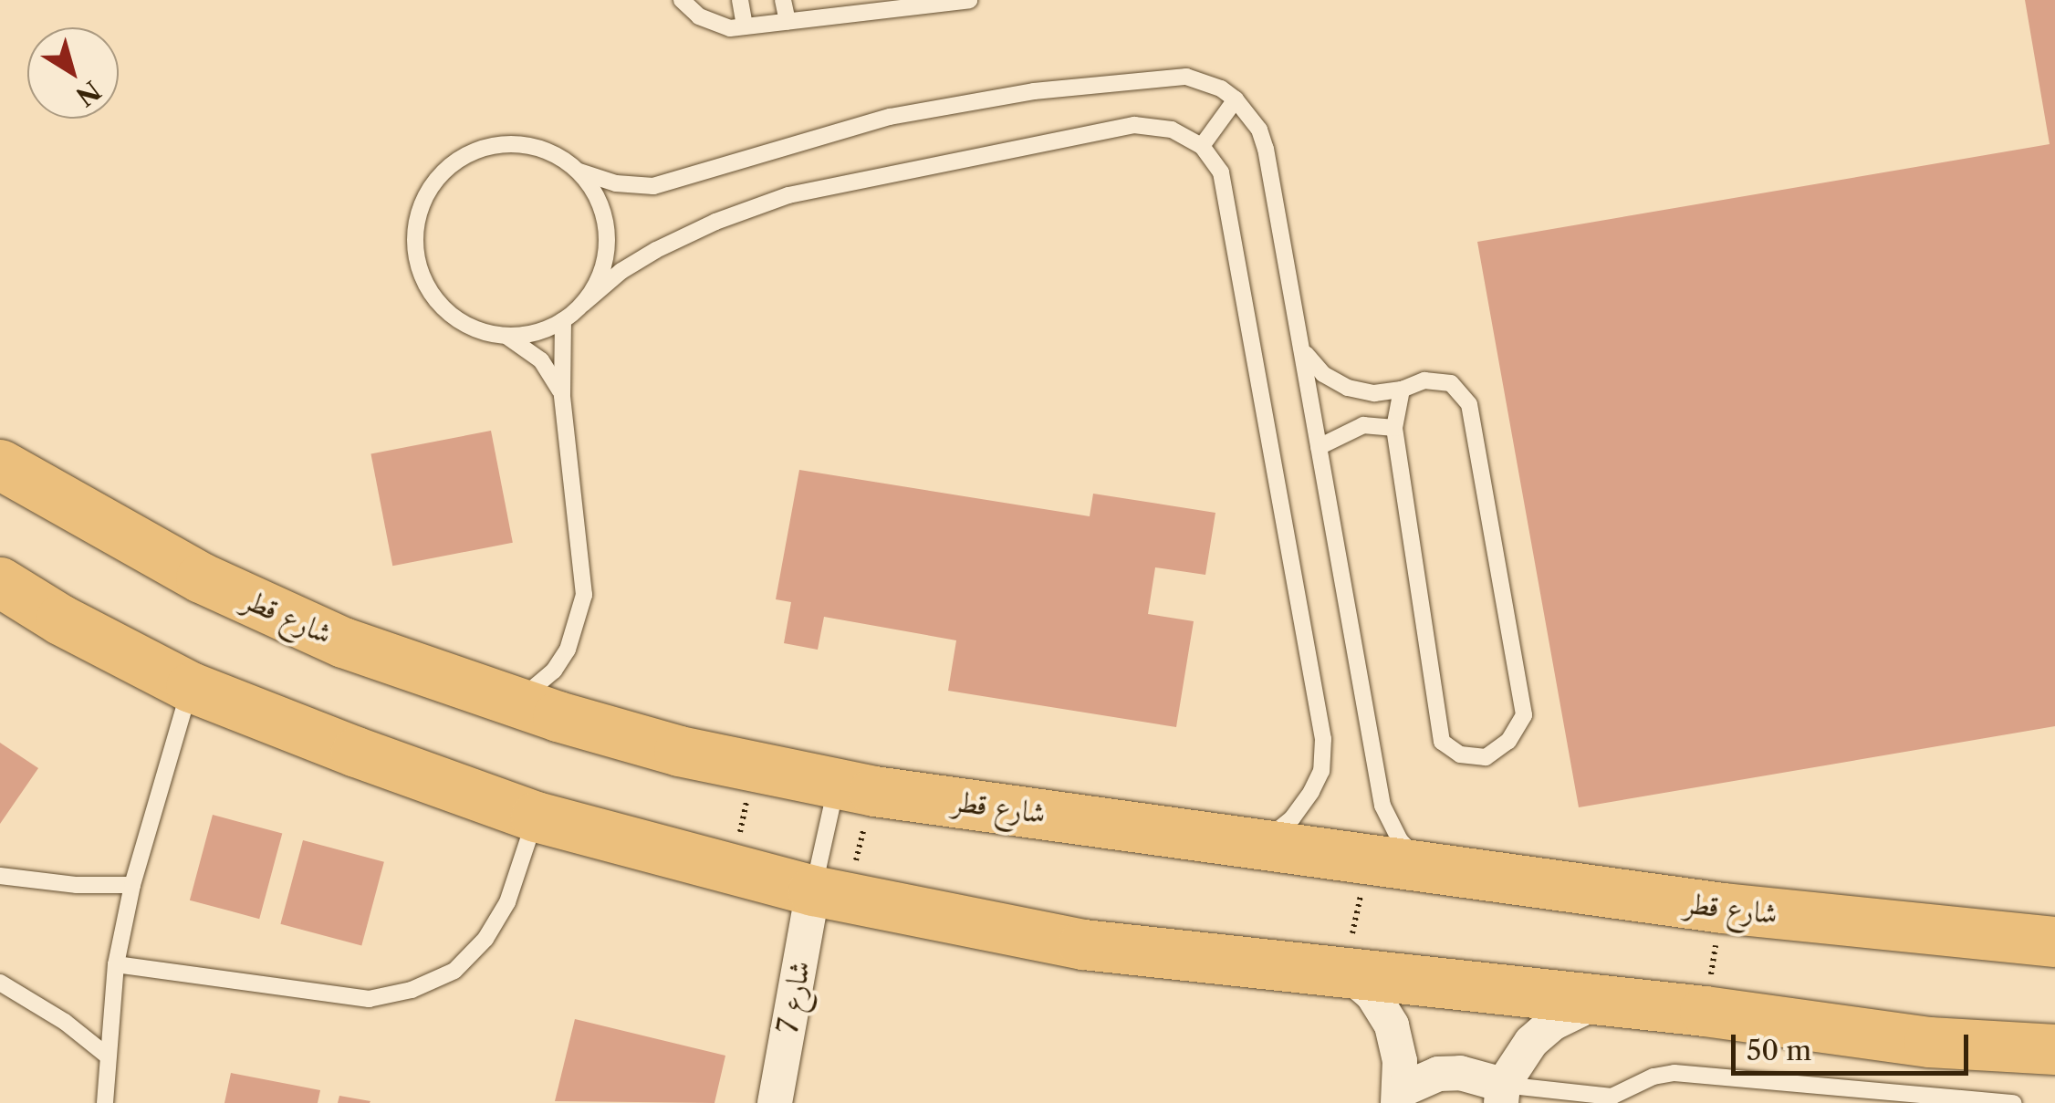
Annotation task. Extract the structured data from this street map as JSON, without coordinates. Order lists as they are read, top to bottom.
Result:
{
  "streets": {
    "main road": ["شارع قطر"],
    "street": ["شارع 7"]
  },
  "scale_bar": "50 m",
  "north": "bottom right"
}
